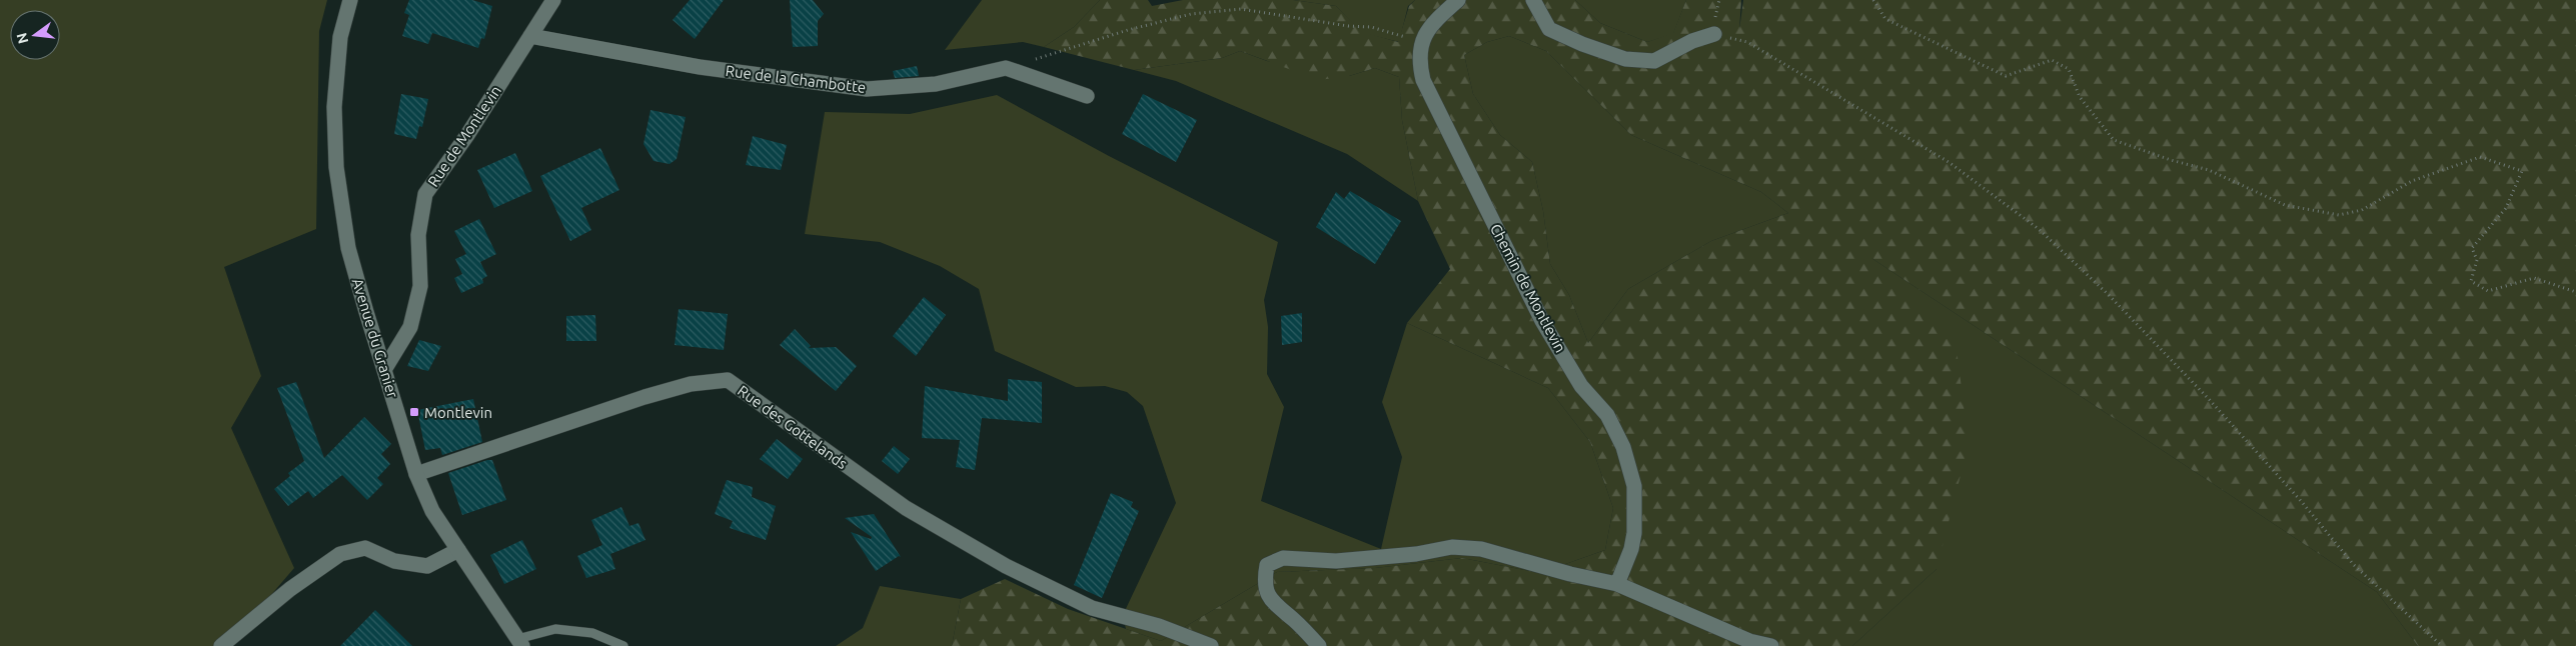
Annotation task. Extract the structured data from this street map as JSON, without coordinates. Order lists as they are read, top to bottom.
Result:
{
  "streets": {
    "street": [
      "Rue de la Chambotte",
      "Rue de Montlevin",
      "Chemin de Montlevin",
      "Avenue du Granier",
      "Rue des Gottelands"
    ]
  },
  "crossings": [
    ["Rue de la Chambotte", "Rue de Montlevin"],
    ["Rue de Montlevin", "Avenue du Granier"],
    ["Avenue du Granier", "Rue des Gottelands"]
  ],
  "places": {
    "transit": ["Montlevin"]
  },
  "north": "left"
}
